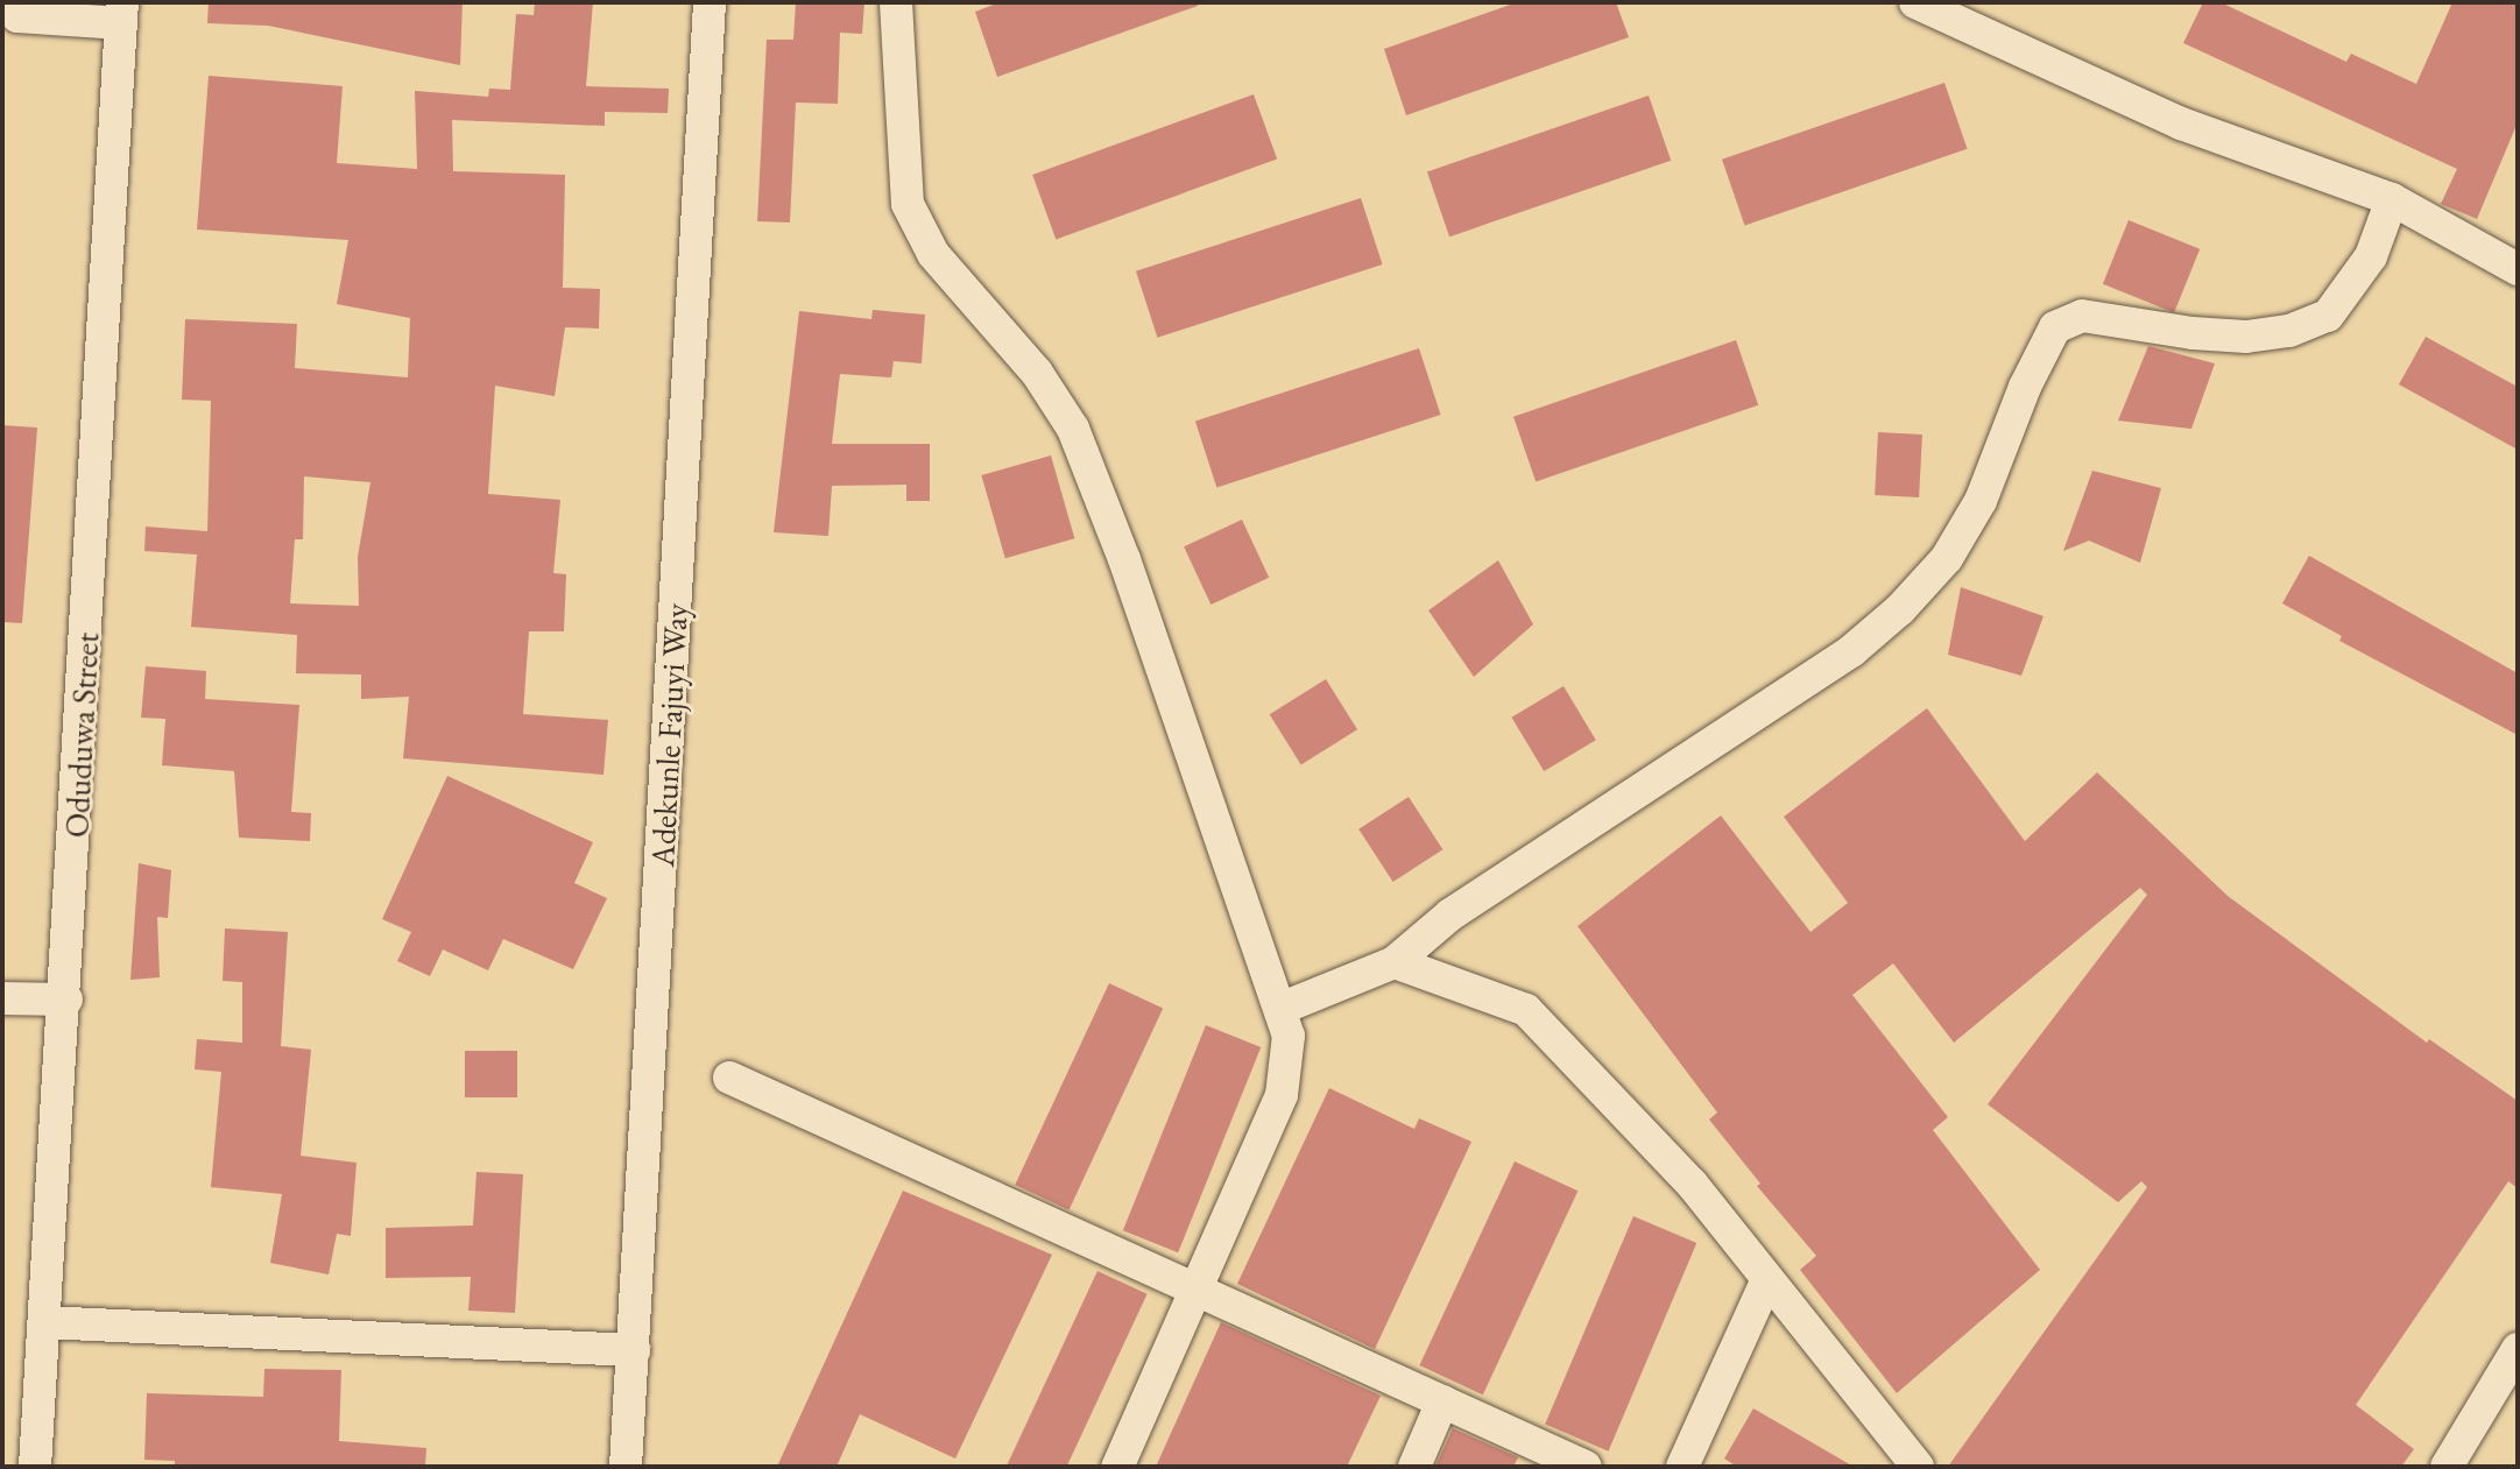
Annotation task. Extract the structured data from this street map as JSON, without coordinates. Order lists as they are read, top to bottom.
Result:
{
  "streets": {
    "street": ["Oduduwa Street", "Adekunle Fajuyi Way"]
  }
}
